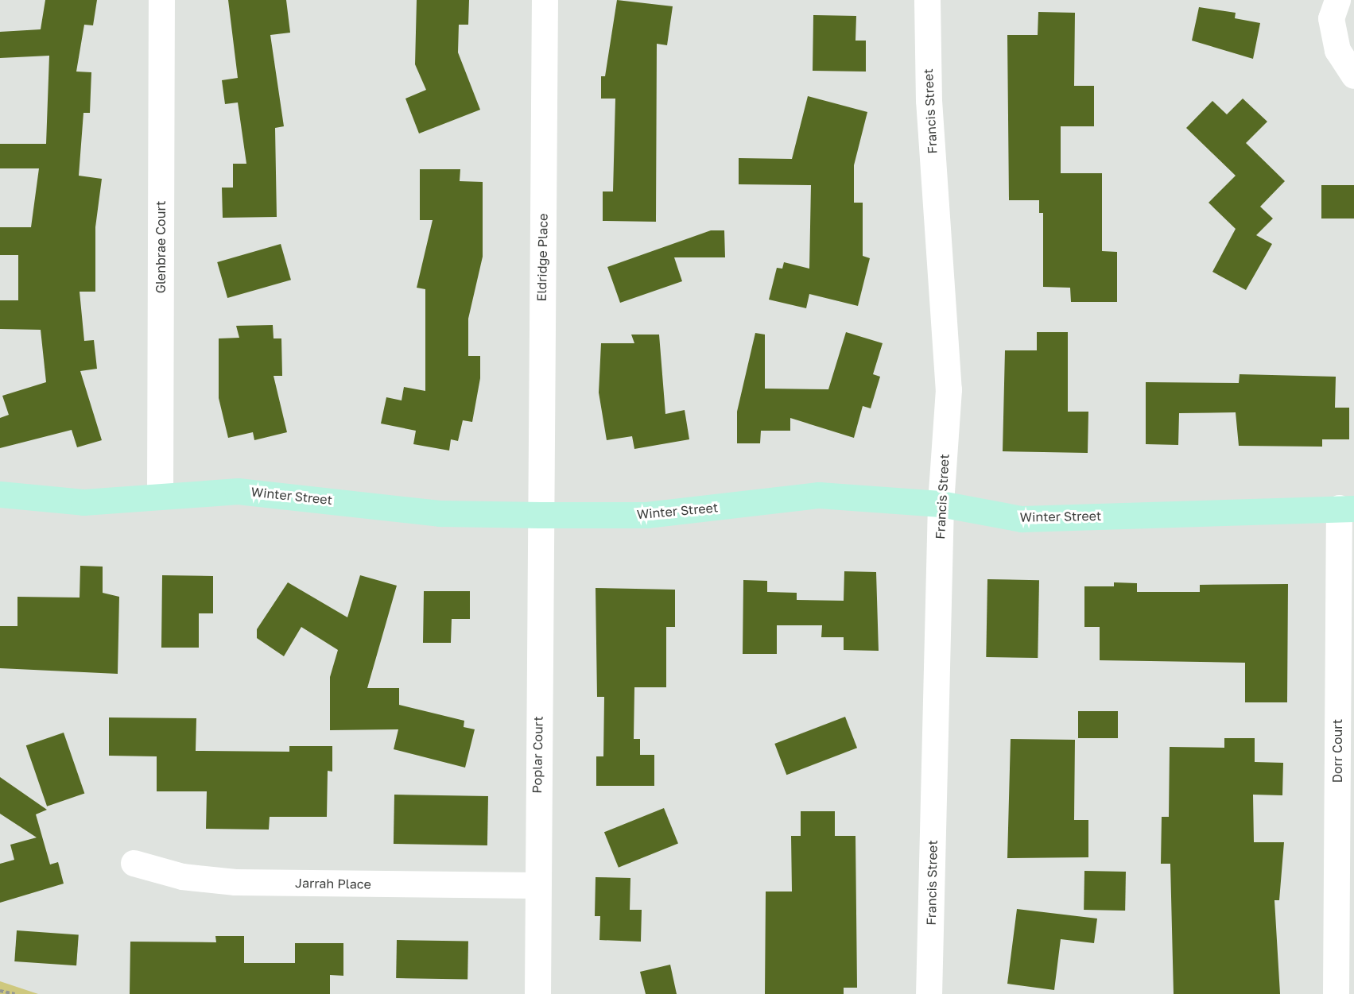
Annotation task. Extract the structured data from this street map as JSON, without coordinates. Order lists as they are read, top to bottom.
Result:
{
  "streets": {
    "street": [
      "Francis Street",
      "Glenbrae Court",
      "Eldridge Place",
      "Winter Street",
      "Dorr Court",
      "Poplar Court",
      "Jarrah Place"
    ]
  },
  "crossings": [
    ["Francis Street", "Winter Street"],
    ["Glenbrae Court", "Winter Street"],
    ["Eldridge Place", "Winter Street"],
    ["Eldridge Place", "Poplar Court"],
    ["Winter Street", "Dorr Court"],
    ["Winter Street", "Poplar Court"],
    ["Poplar Court", "Jarrah Place"]
  ]
}
